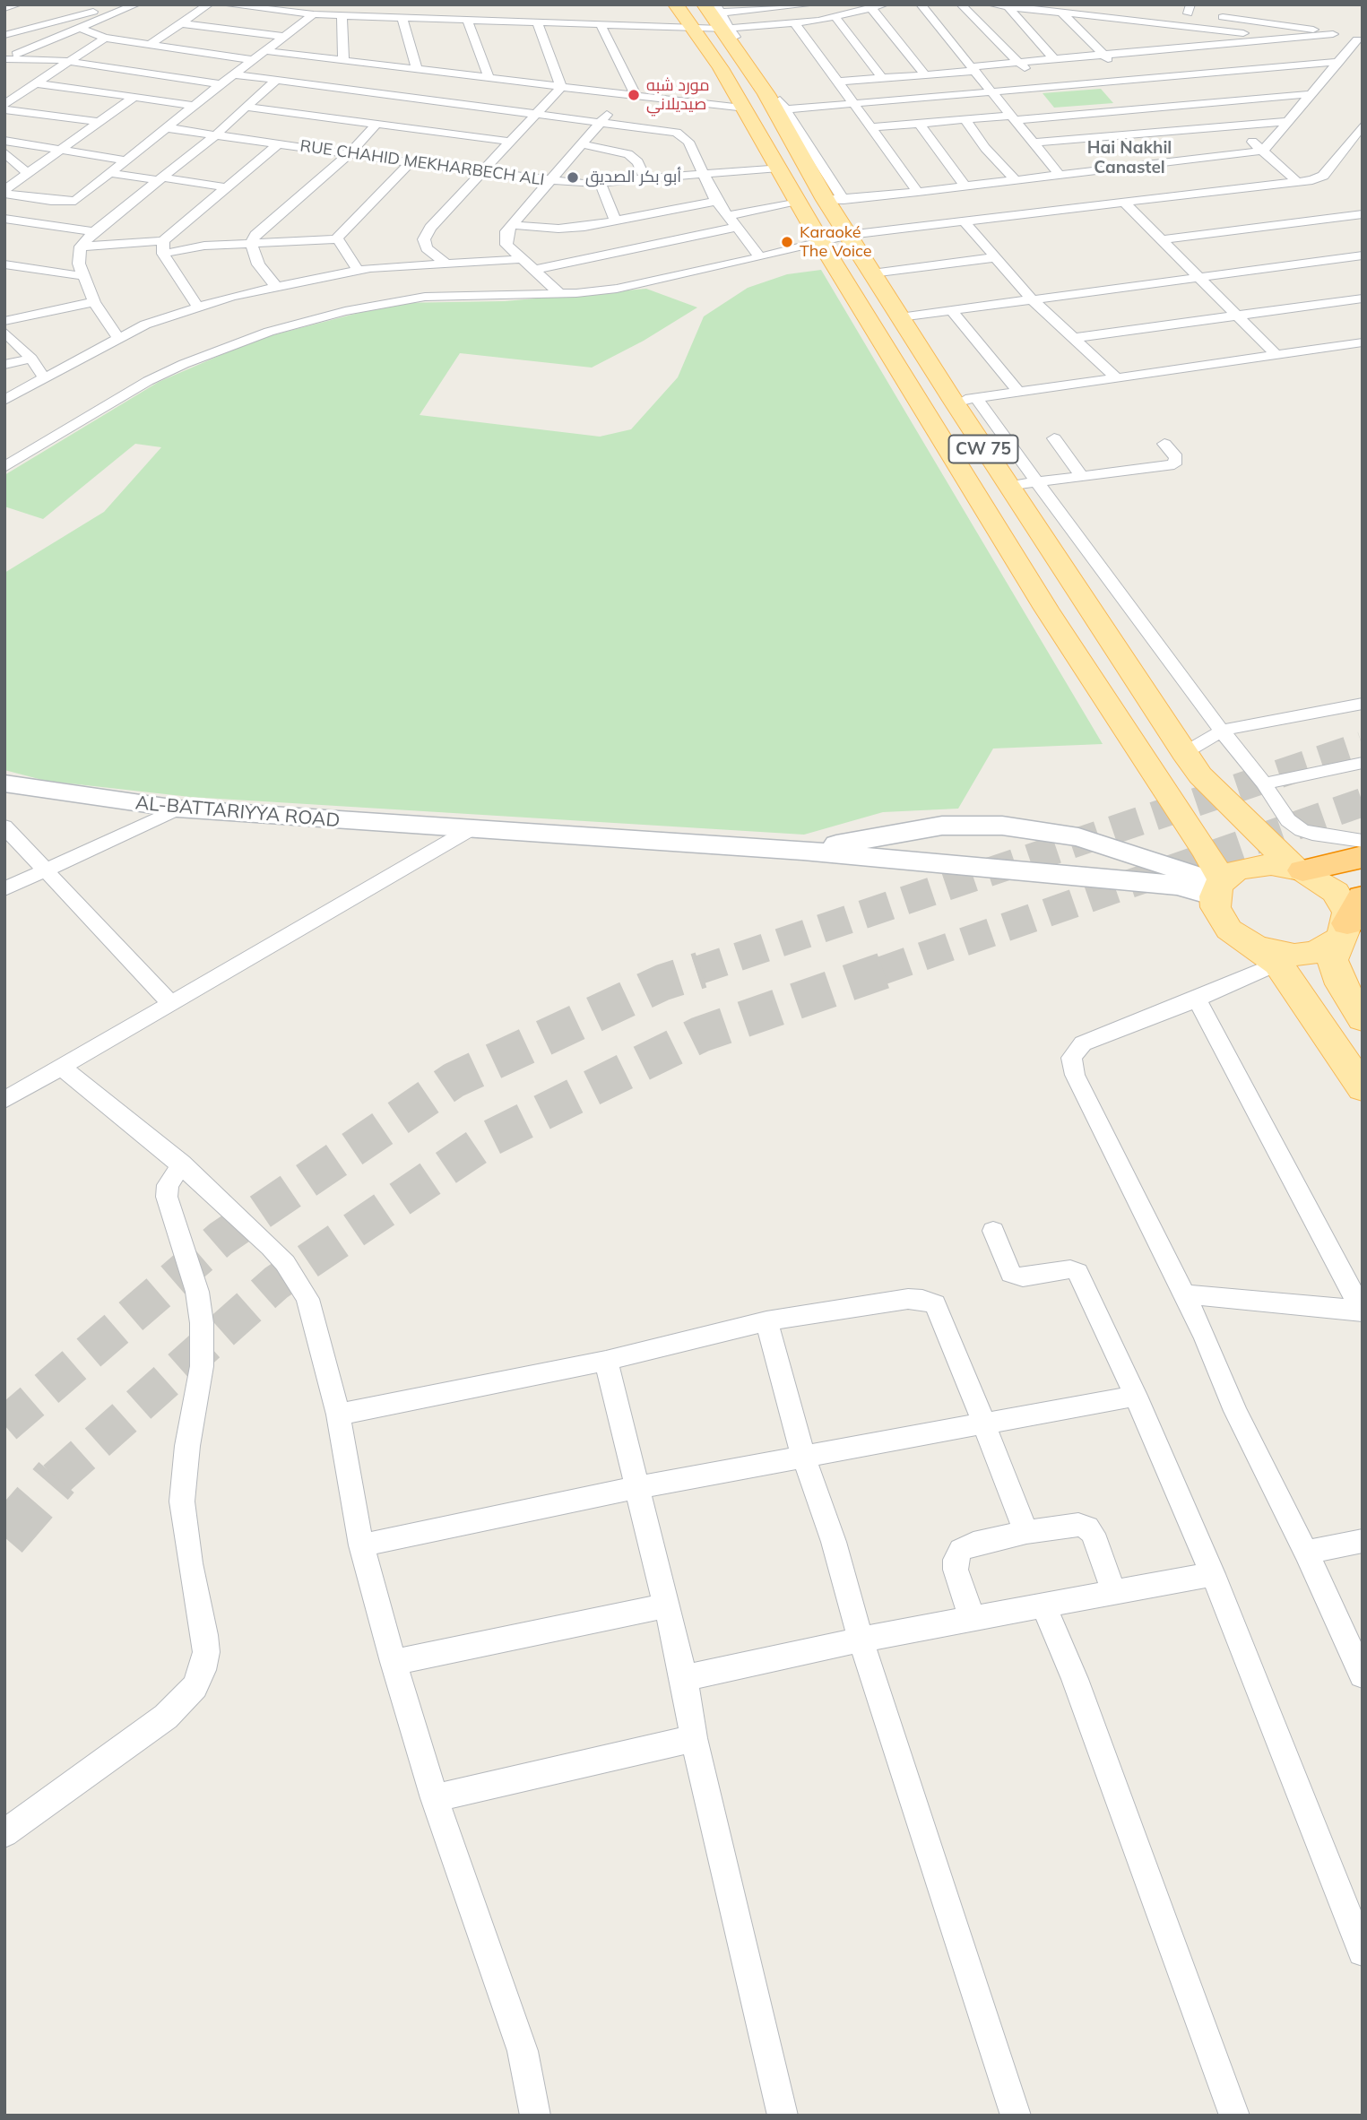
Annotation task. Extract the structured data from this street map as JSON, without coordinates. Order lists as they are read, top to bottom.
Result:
{
  "streets": {
    "main road": ["CW 75", "AL-BATTARIYYA ROAD"],
    "street": ["RUE CHAHID MEKHARBECH ALI"]
  },
  "districts": ["Hai Nakhil Canastel"],
  "places": ["مورد شبه صيديلاني", "أبو بكر الصديق", "Karaoké The Voice"]
}
